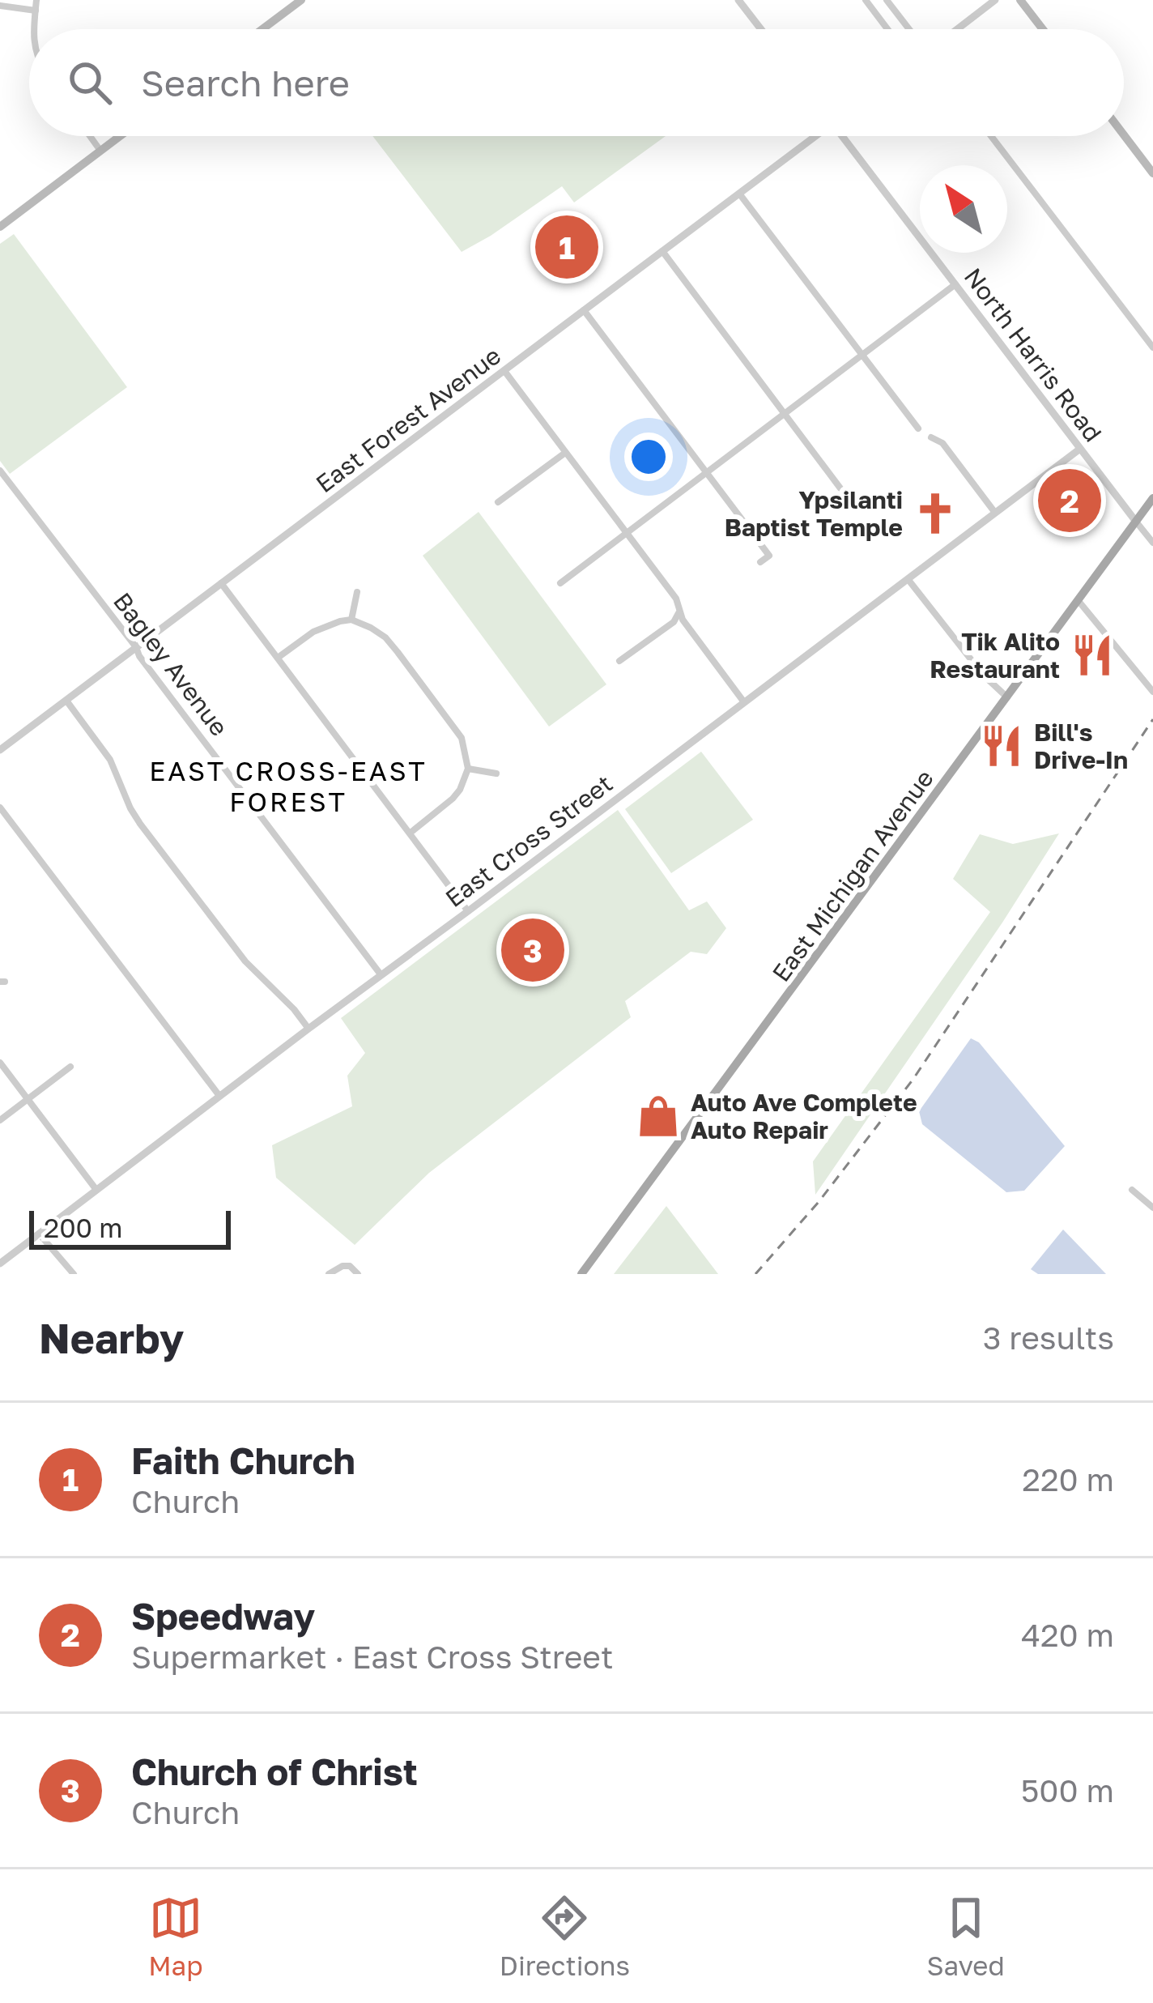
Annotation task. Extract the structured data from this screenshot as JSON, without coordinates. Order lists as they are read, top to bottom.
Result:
{
  "streets": {
    "main road": ["East Michigan Avenue"],
    "street": [
      "North Harris Road",
      "East Forest Avenue",
      "Bagley Avenue",
      "East Cross Street"
    ]
  },
  "crossings": [
    ["North Harris Road", "East Cross Street"],
    ["North Harris Road", "East Michigan Avenue"],
    ["East Forest Avenue", "Bagley Avenue"],
    ["Bagley Avenue", "East Cross Street"]
  ],
  "districts": ["EAST CROSS-EAST FOREST"],
  "places": {
    "church": ["Ypsilanti Baptist Temple"],
    "restaurant": ["Tik Alito Restaurant", "Bill's Drive-In"],
    "shop": ["Auto Ave Complete Auto Repair"]
  },
  "scale_bar": "200 m",
  "north": "top left",
  "page": {
    "search": "Search here",
    "pins": ["1", "2", "3"],
    "scale": "200 m",
    "heading": ["Nearby", "3 results"],
    "list": [
      {
        "mark": "1",
        "name": "Faith Church",
        "note": "Church",
        "value": "220 m"
      },
      {
        "mark": "2",
        "name": "Speedway",
        "note": "Supermarket · East Cross Street",
        "value": "420 m"
      },
      {
        "mark": "3",
        "name": "Church of Christ",
        "note": "Church",
        "value": "500 m"
      }
    ],
    "nav": ["Map", "Directions", "Saved"]
  }
}
